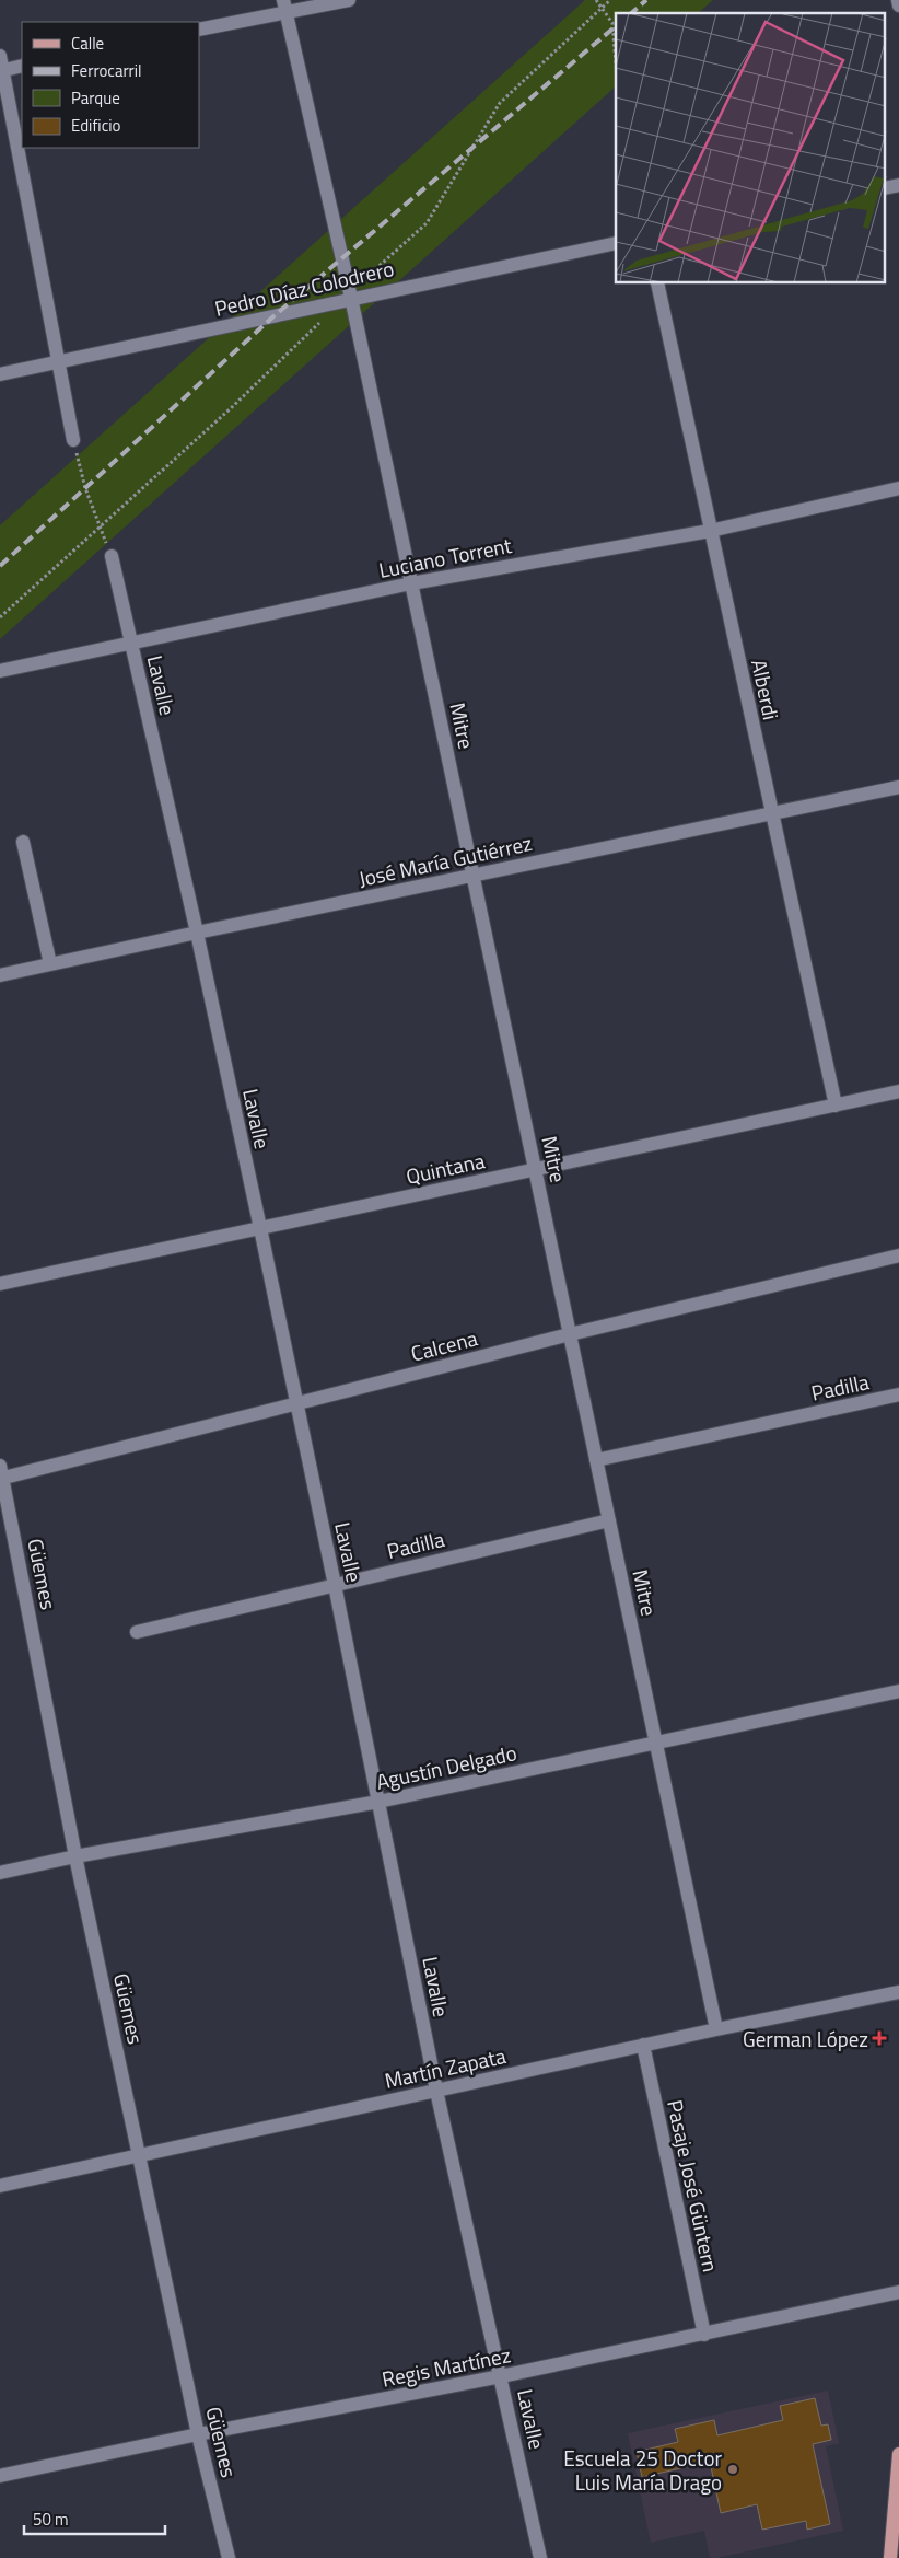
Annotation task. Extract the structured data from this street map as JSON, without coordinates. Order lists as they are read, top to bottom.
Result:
{
  "streets": {
    "street": [
      "Pedro Díaz Colodrero",
      "Luciano Torrent",
      "Lavalle",
      "Alberdi",
      "Mitre",
      "José María Gutiérrez",
      "Quintana",
      "Calcena",
      "Padilla",
      "Güemes",
      "Agustín Delgado",
      "Martín Zapata",
      "Pasaje José Güntern",
      "Regis Martínez"
    ]
  },
  "crossings": [
    ["Pedro Díaz Colodrero", "Mitre"],
    ["Luciano Torrent", "Lavalle"],
    ["Luciano Torrent", "Alberdi"],
    ["Luciano Torrent", "Mitre"],
    ["Lavalle", "José María Gutiérrez"],
    ["Lavalle", "Quintana"],
    ["Lavalle", "Calcena"],
    ["Lavalle", "Padilla"],
    ["Lavalle", "Agustín Delgado"],
    ["Lavalle", "Martín Zapata"],
    ["Lavalle", "Regis Martínez"],
    ["Alberdi", "José María Gutiérrez"],
    ["Alberdi", "Quintana"],
    ["Mitre", "José María Gutiérrez"],
    ["Mitre", "Quintana"],
    ["Mitre", "Calcena"],
    ["Mitre", "Padilla"],
    ["Mitre", "Agustín Delgado"],
    ["Mitre", "Martín Zapata"],
    ["Calcena", "Güemes"],
    ["Güemes", "Agustín Delgado"],
    ["Güemes", "Martín Zapata"],
    ["Güemes", "Regis Martínez"],
    ["Martín Zapata", "Pasaje José Güntern"],
    ["Pasaje José Güntern", "Regis Martínez"]
  ],
  "places": {
    "health": ["German López"],
    "other": ["Escuela 25 Doctor Luis María Drago"]
  },
  "legend": [
    "Calle",
    "Ferrocarril",
    "Parque",
    "Edificio"
  ],
  "scale_bar": "50 m"
}
